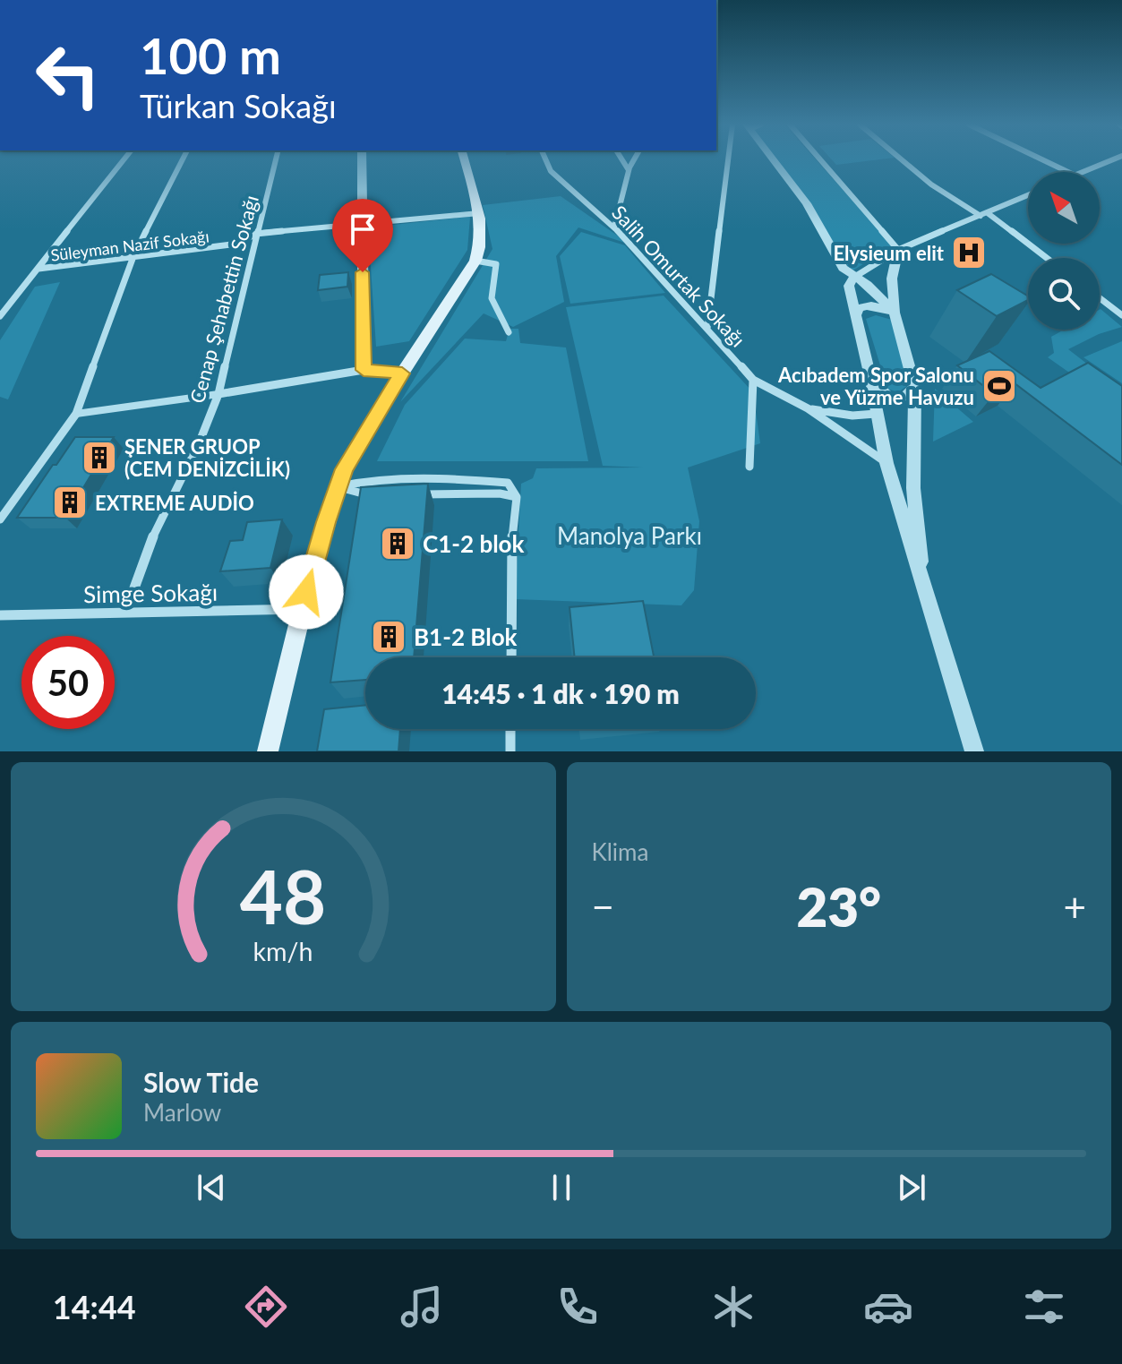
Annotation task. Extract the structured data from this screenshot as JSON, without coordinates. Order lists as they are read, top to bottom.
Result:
{
  "streets": {
    "street": [
      "Süleyman Nazif Sokağı",
      "Salih Omurtak Sokağı",
      "Cenap Şehabettin Sokağı",
      "Simge Sokağı"
    ]
  },
  "crossings": [
    ["Süleyman Nazif Sokağı", "Cenap Şehabettin Sokağı"],
    ["Cenap Şehabettin Sokağı", "Simge Sokağı"]
  ],
  "parks": ["Manolya Parkı"],
  "places": {
    "hospital": ["Elysieum elit"],
    "sports": ["Acıbadem Spor Salonu ve Yüzme Havuzu"],
    "building": [
      "ŞENER GRUOP (CEM DENİZCİLİK)",
      "EXTREME AUDİO",
      "C1-2 blok",
      "B1-2 Blok"
    ]
  },
  "north": "top left",
  "page": {
    "turn": ["100 m", "Türkan Sokağı"],
    "limit": "50",
    "trip": "14:45 · 1 dk · 190 m",
    "tile": "Klima",
    "heat": ["−", "23°", "+"],
    "song": ["Slow Tide", "Marlow"],
    "tabs": "14:44",
    "gauge": ["48", "km/h"]
  }
}
